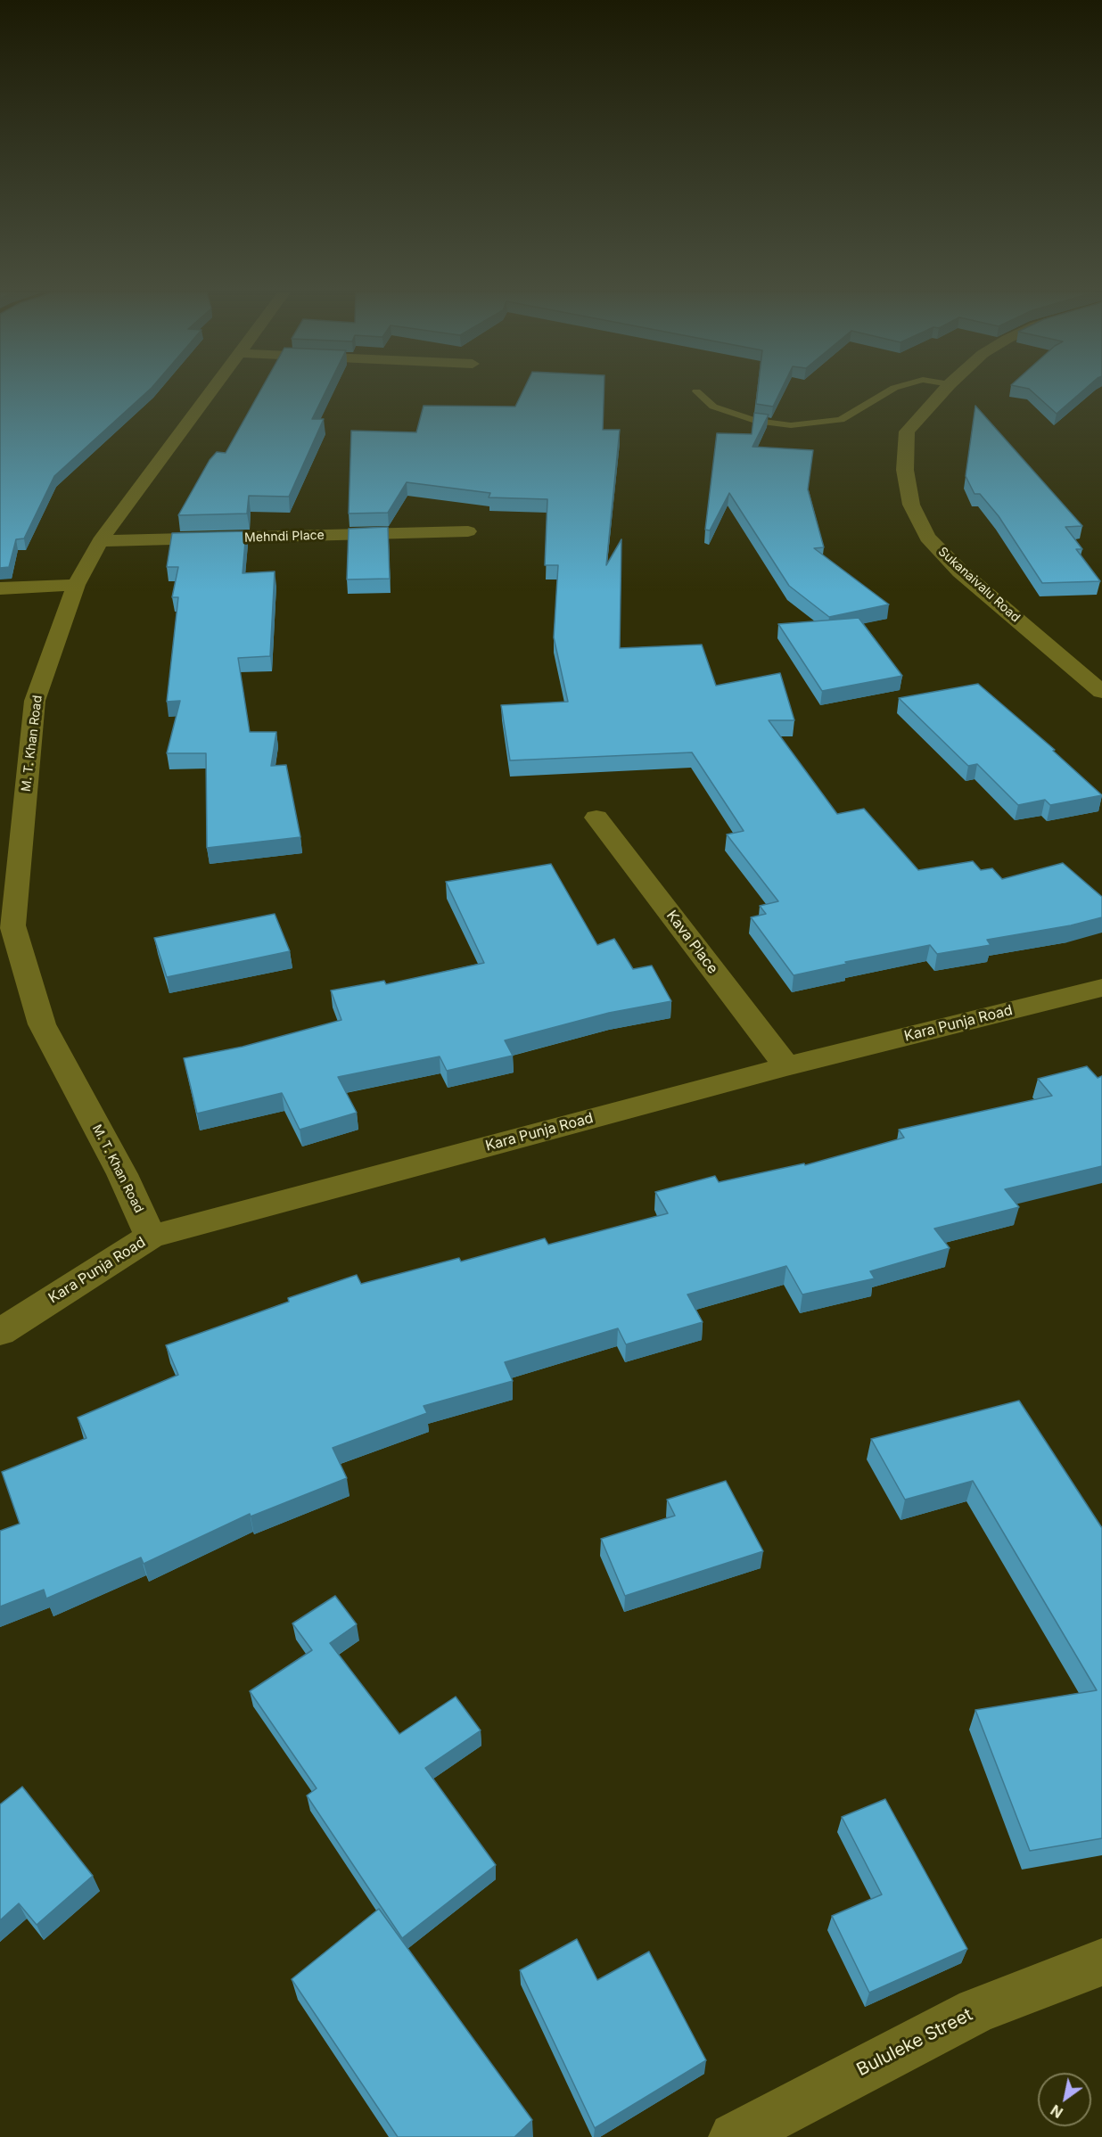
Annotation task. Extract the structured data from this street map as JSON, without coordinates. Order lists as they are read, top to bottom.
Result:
{
  "streets": {
    "street": [
      "Mehndi Place",
      "Sukanaivalu Road",
      "M. T. Khan Road",
      "Kava Place",
      "Kara Punja Road",
      "Bululeke Street"
    ]
  },
  "crossings": [
    ["Mehndi Place", "M. T. Khan Road"],
    ["M. T. Khan Road", "Kara Punja Road"],
    ["Kava Place", "Kara Punja Road"]
  ],
  "north": "bottom left"
}
